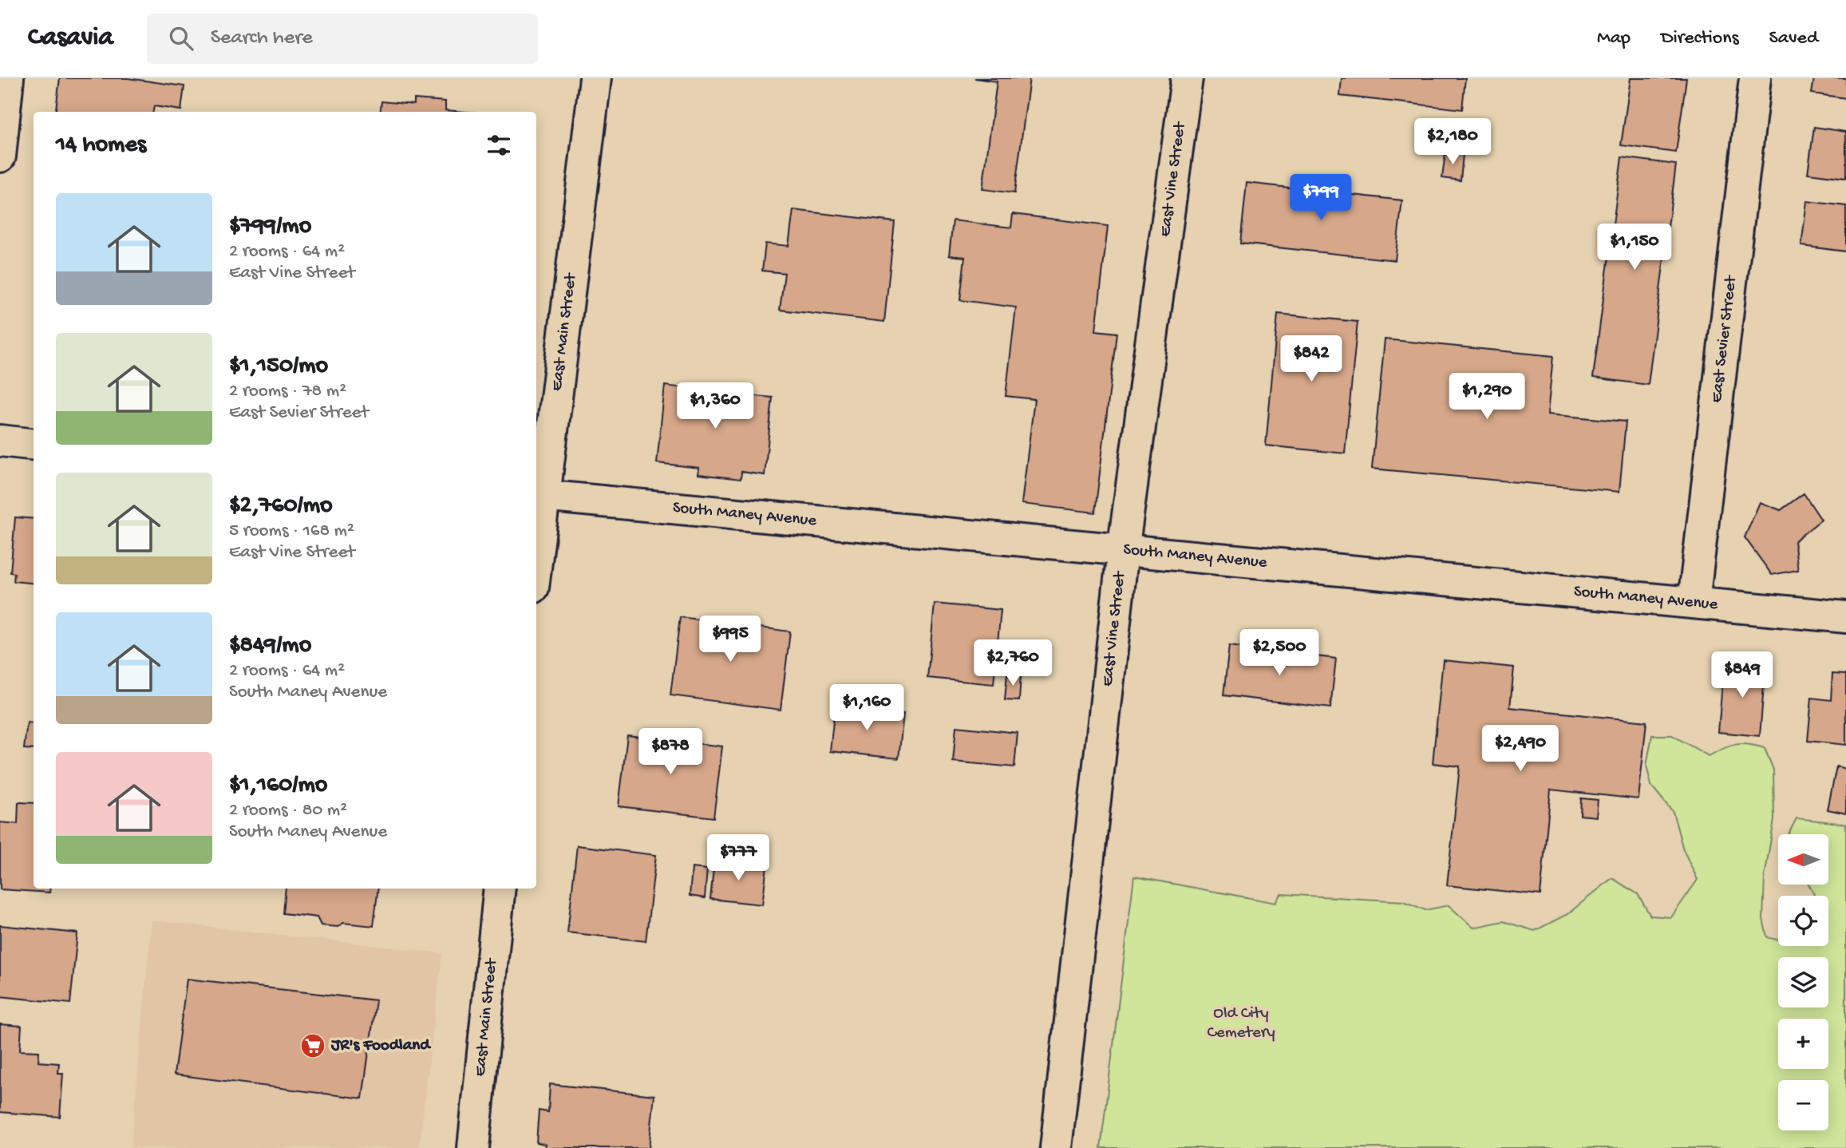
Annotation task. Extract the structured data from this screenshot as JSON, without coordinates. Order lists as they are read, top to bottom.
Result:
{
  "streets": {
    "street": [
      "East Vine Street",
      "East Main Street",
      "East Sevier Street",
      "South Maney Avenue"
    ]
  },
  "crossings": [
    ["East Vine Street", "South Maney Avenue"],
    ["East Main Street", "South Maney Avenue"],
    ["East Sevier Street", "South Maney Avenue"]
  ],
  "parks": ["Old City Cemetery"],
  "places": {
    "supermarket": ["JR's Foodland"]
  },
  "north": "left",
  "page": {
    "header": "Casavia",
    "search": "Search here",
    "nav": ["Map", "Directions", "Saved"],
    "heading": "14 homes",
    "price": [
      "$2,180",
      "$799",
      "$1,150",
      "$842",
      "$1,290",
      "$1,360",
      "$995",
      "$2,500",
      "$2,760",
      "$849",
      "$1,160",
      "$2,490",
      "$878",
      "$777"
    ],
    "list": [
      {
        "name": "$799/mo",
        "note": "2 rooms · 64 m² · East Vine Street"
      },
      {
        "name": "$1,150/mo",
        "note": "2 rooms · 78 m² · East Sevier Street"
      },
      {
        "name": "$2,760/mo",
        "note": "5 rooms · 168 m² · East Vine Street"
      },
      {
        "name": "$849/mo",
        "note": "2 rooms · 64 m² · South Maney Avenue"
      },
      {
        "name": "$1,160/mo",
        "note": "2 rooms · 80 m² · South Maney Avenue"
      }
    ],
    "map_buttons": ["+", "−"]
  }
}
